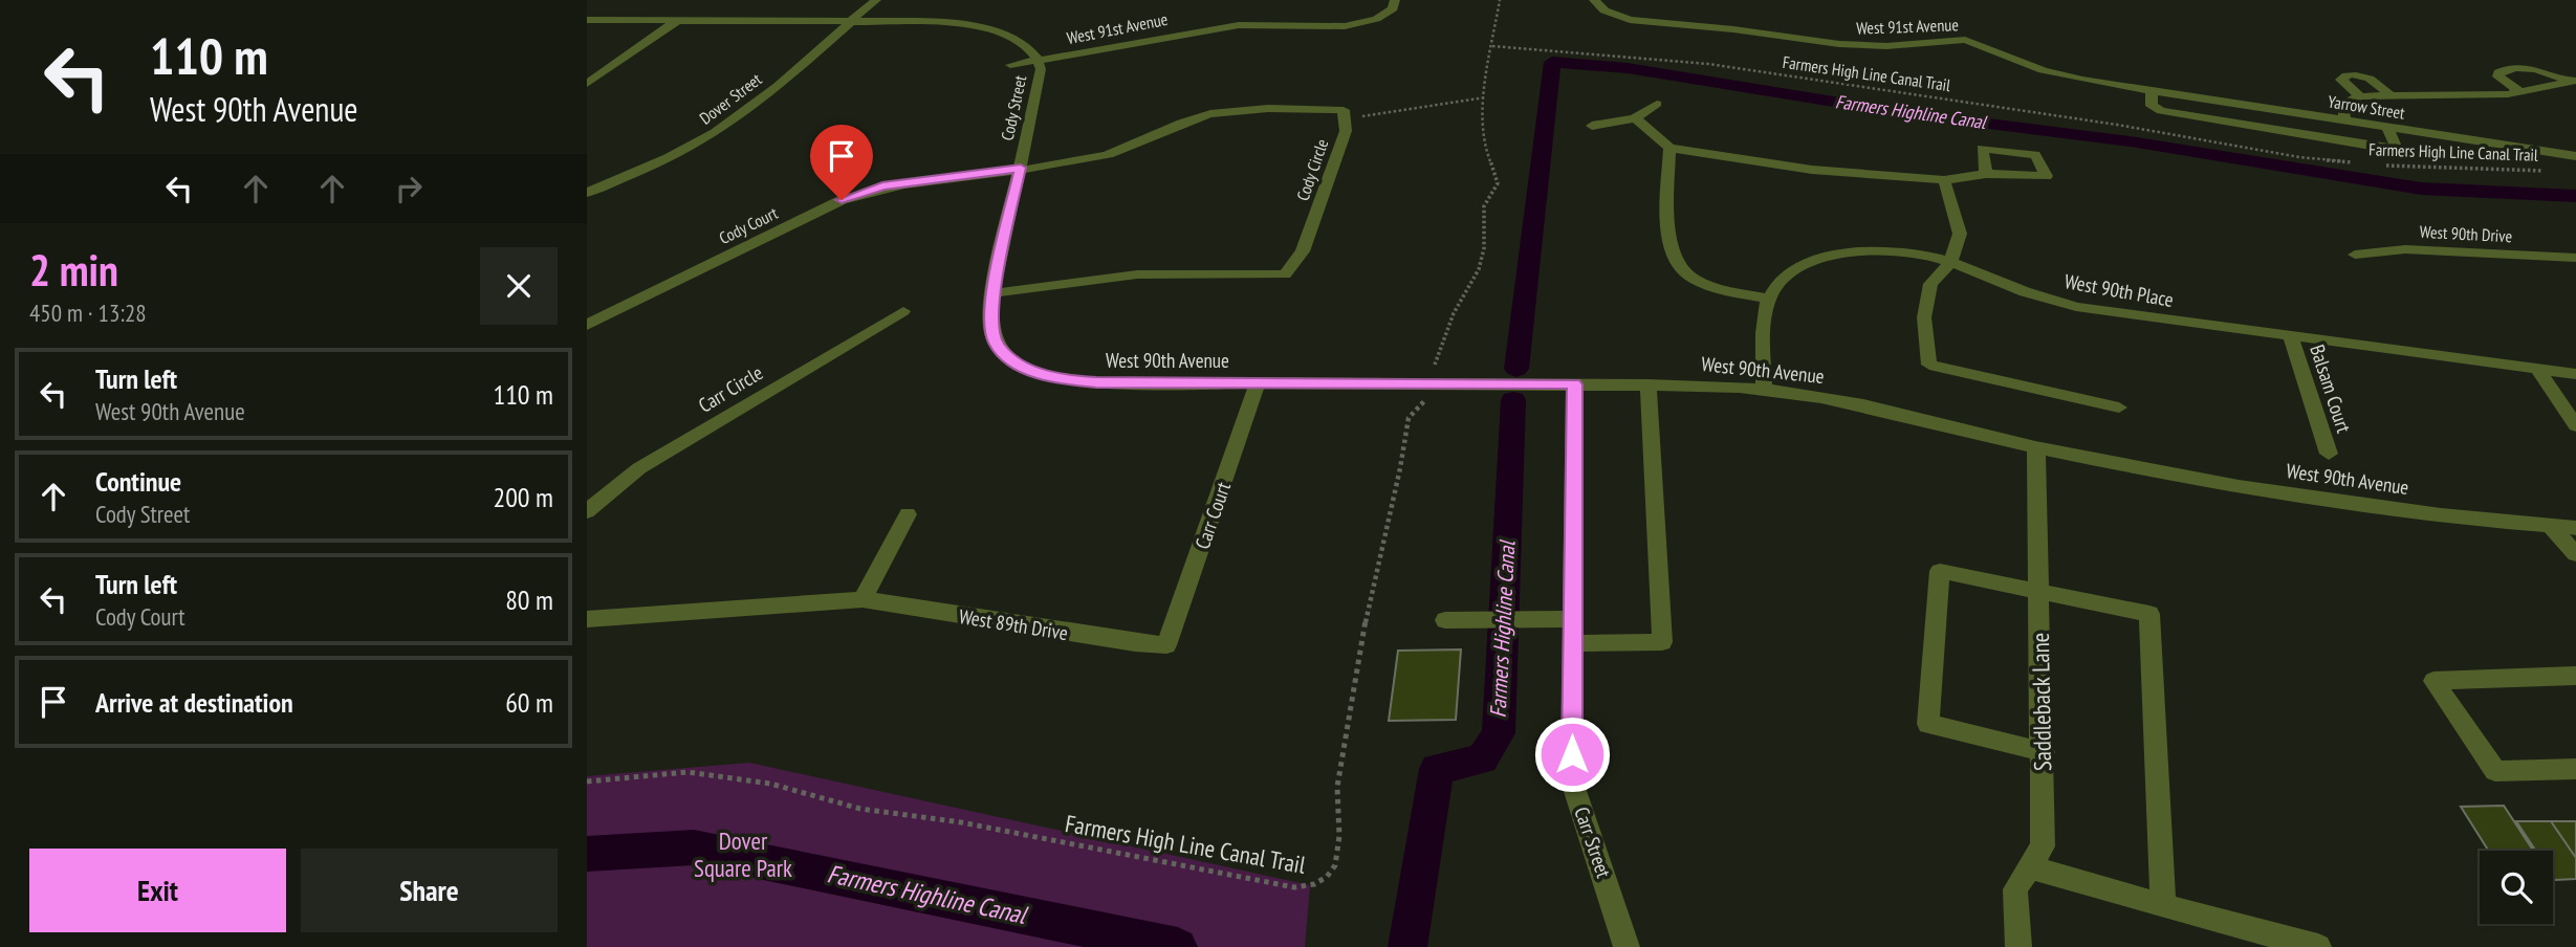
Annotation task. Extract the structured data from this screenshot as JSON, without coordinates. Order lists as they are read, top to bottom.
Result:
{
  "streets": {
    "street": [
      "West 91st Avenue",
      "Dover Street",
      "Yarrow Street",
      "Cody Street",
      "Cody Circle",
      "Cody Court",
      "West 90th Drive",
      "West 90th Place",
      "West 90th Avenue",
      "Carr Circle",
      "Balsam Court",
      "Carr Court",
      "West 89th Drive",
      "Saddleback Lane",
      "Carr Street"
    ],
    "path": ["Farmers High Line Canal Trail"]
  },
  "crossings": [
    ["West 91st Avenue", "Yarrow Street"],
    ["West 91st Avenue", "Cody Street"],
    ["Cody Street", "Cody Circle"],
    ["Cody Street", "Cody Court"],
    ["Cody Street", "West 90th Avenue"],
    ["Cody Circle", "Cody Court"],
    ["Cody Circle", "West 90th Avenue"],
    ["West 90th Place", "Balsam Court"],
    ["West 90th Avenue", "Carr Court"],
    ["West 90th Avenue", "Saddleback Lane"],
    ["West 90th Avenue", "Carr Street"],
    ["Carr Court", "West 89th Drive"]
  ],
  "water": ["Farmers Highline Canal"],
  "parks": ["Dover Square Park"],
  "page": {
    "turn": ["110 m", "West 90th Avenue"],
    "heading": ["2 min", "450 m · 13:28"],
    "list": [
      {
        "name": "Turn left",
        "note": "West 90th Avenue",
        "value": "110 m"
      },
      {
        "name": "Continue",
        "note": "Cody Street",
        "value": "200 m"
      },
      {
        "name": "Turn left",
        "note": "Cody Court",
        "value": "80 m"
      },
      {
        "name": "Arrive at destination",
        "value": "60 m"
      }
    ],
    "buttons": ["Exit", "Share"]
  }
}
